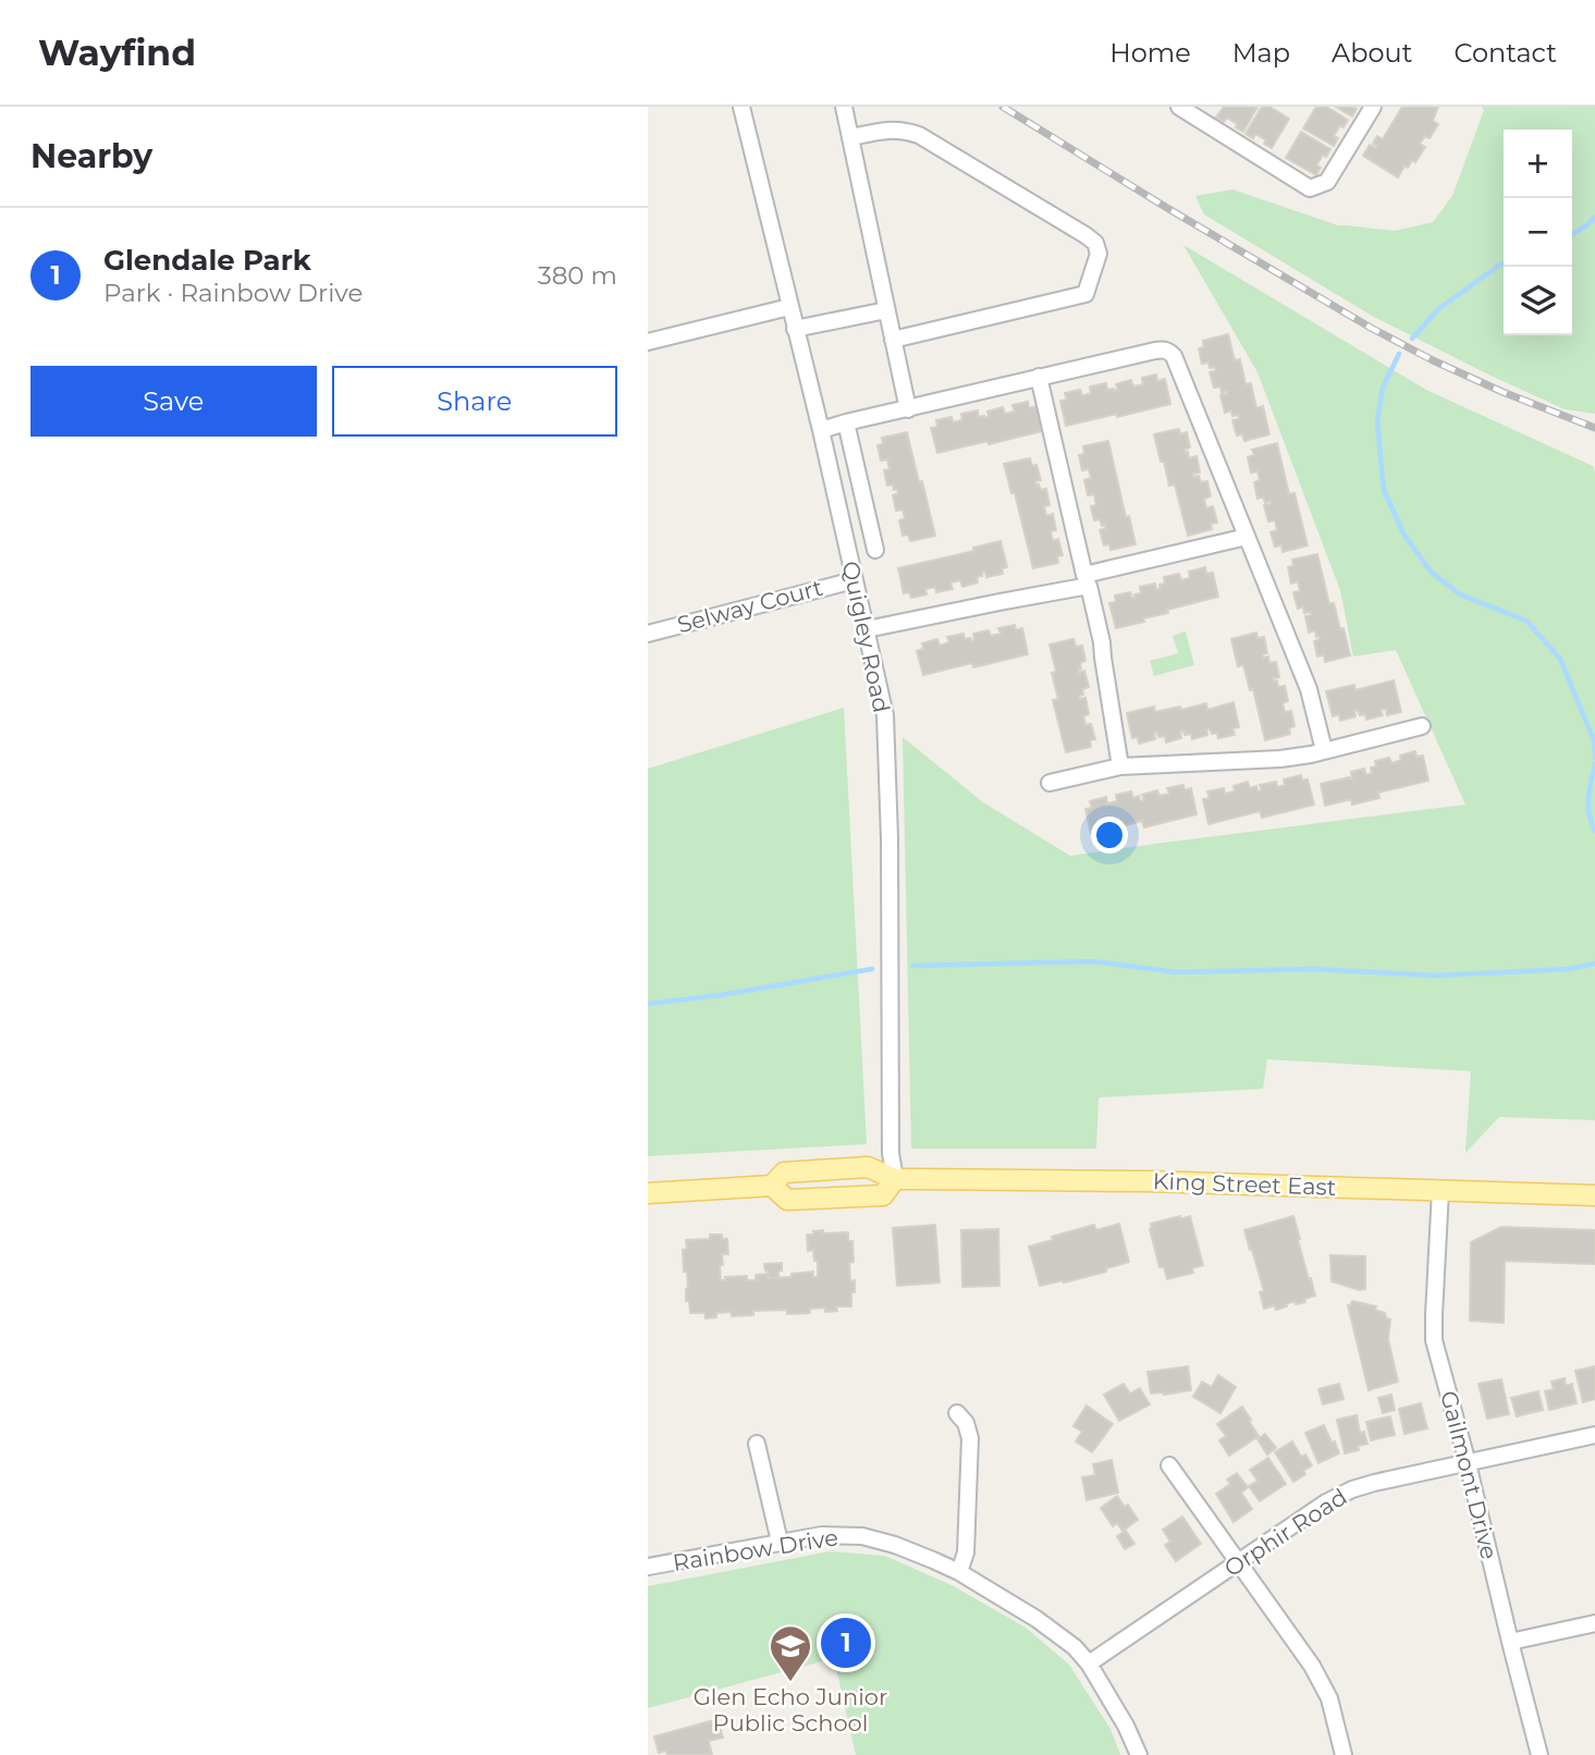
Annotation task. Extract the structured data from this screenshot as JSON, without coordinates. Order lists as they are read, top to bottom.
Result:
{
  "streets": {
    "main road": ["King Street East"],
    "street": [
      "Selway Court",
      "Quigley Road",
      "Gailmont Drive",
      "Orphir Road",
      "Rainbow Drive"
    ]
  },
  "crossings": [
    ["Selway Court", "Quigley Road"],
    ["Quigley Road", "King Street East"],
    ["King Street East", "Gailmont Drive"],
    ["Gailmont Drive", "Orphir Road"],
    ["Orphir Road", "Rainbow Drive"]
  ],
  "places": {
    "school or university": ["Glen Echo Junior Public School"]
  },
  "page": {
    "header": "Wayfind",
    "nav": [
      "Home",
      "Map",
      "About",
      "Contact"
    ],
    "heading": "Nearby",
    "map_buttons": ["+", "−"],
    "list": [
      {
        "mark": "1",
        "name": "Glendale Park",
        "note": "Park · Rainbow Drive",
        "value": "380 m"
      }
    ],
    "buttons": ["Save", "Share"],
    "pins": "1"
  }
}
